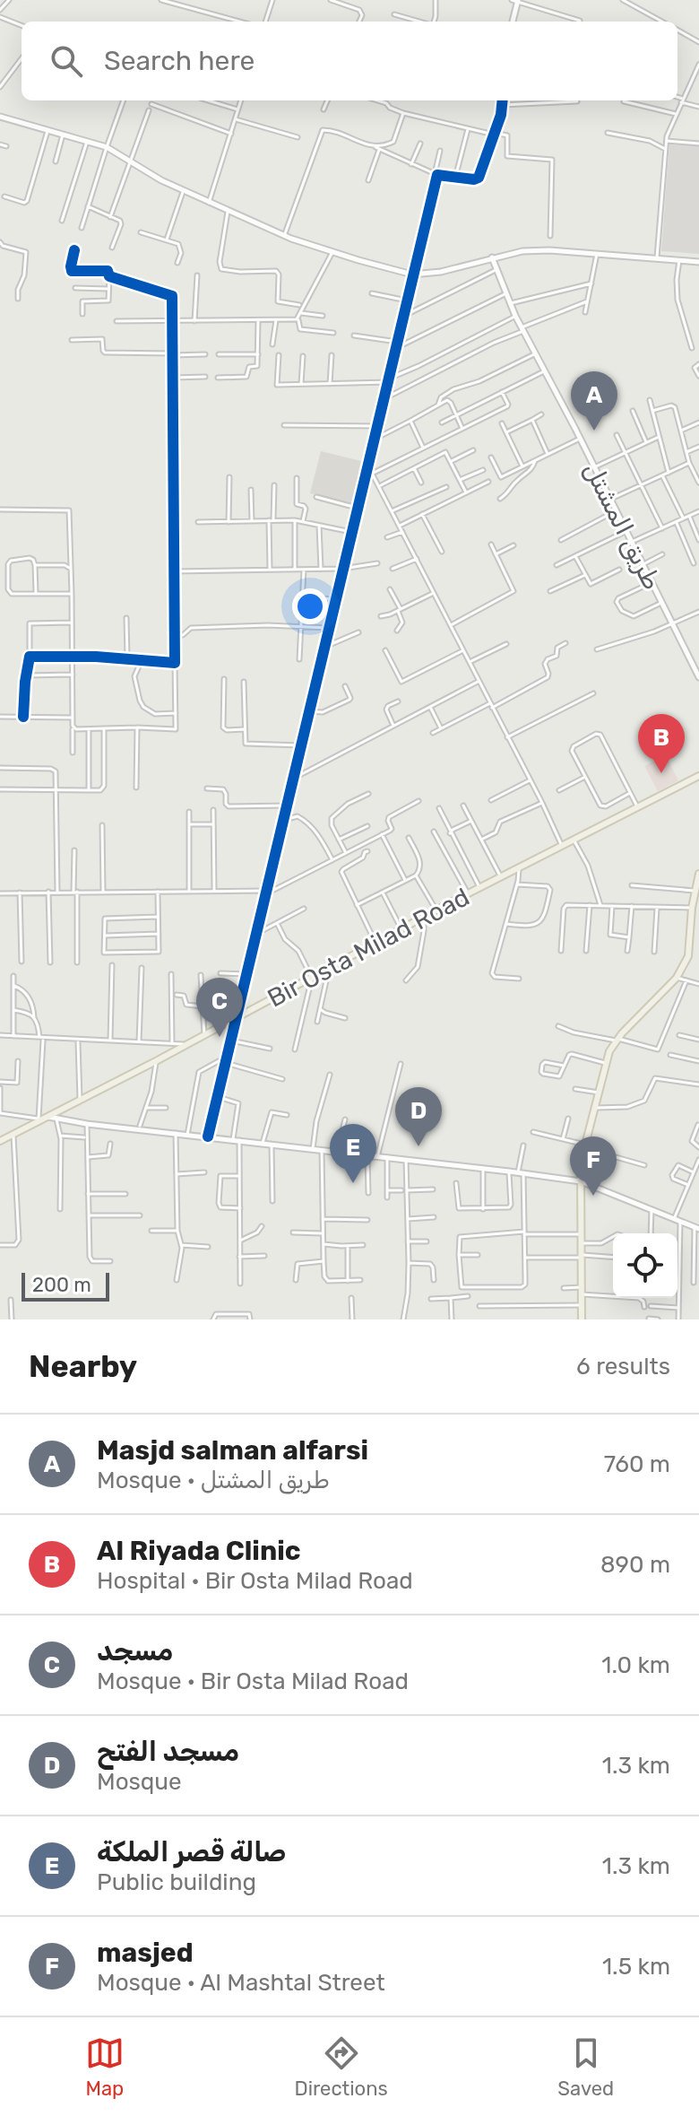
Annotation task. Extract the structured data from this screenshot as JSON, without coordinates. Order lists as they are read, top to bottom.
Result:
{
  "streets": {
    "main road": ["طريق المشتل", "Bir Osta Milad Road"]
  },
  "scale_bar": "200 m",
  "page": {
    "search": "Search here",
    "pins": [
      "A",
      "B",
      "C",
      "D",
      "E",
      "F"
    ],
    "scale": "200 m",
    "heading": ["Nearby", "6 results"],
    "list": [
      {
        "mark": "A",
        "name": "Masjd salman alfarsi",
        "note": "Mosque · طريق المشتل",
        "value": "760 m"
      },
      {
        "mark": "B",
        "name": "Al Riyada Clinic",
        "note": "Hospital · Bir Osta Milad Road",
        "value": "890 m"
      },
      {
        "mark": "C",
        "name": "مسجد",
        "note": "Mosque · Bir Osta Milad Road",
        "value": "1.0 km"
      },
      {
        "mark": "D",
        "name": "مسجد الفتح",
        "note": "Mosque",
        "value": "1.3 km"
      },
      {
        "mark": "E",
        "name": "صالة قصر الملكة",
        "note": "Public building",
        "value": "1.3 km"
      },
      {
        "mark": "F",
        "name": "masjed",
        "note": "Mosque · Al Mashtal Street",
        "value": "1.5 km"
      }
    ],
    "nav": ["Map", "Directions", "Saved"]
  }
}
